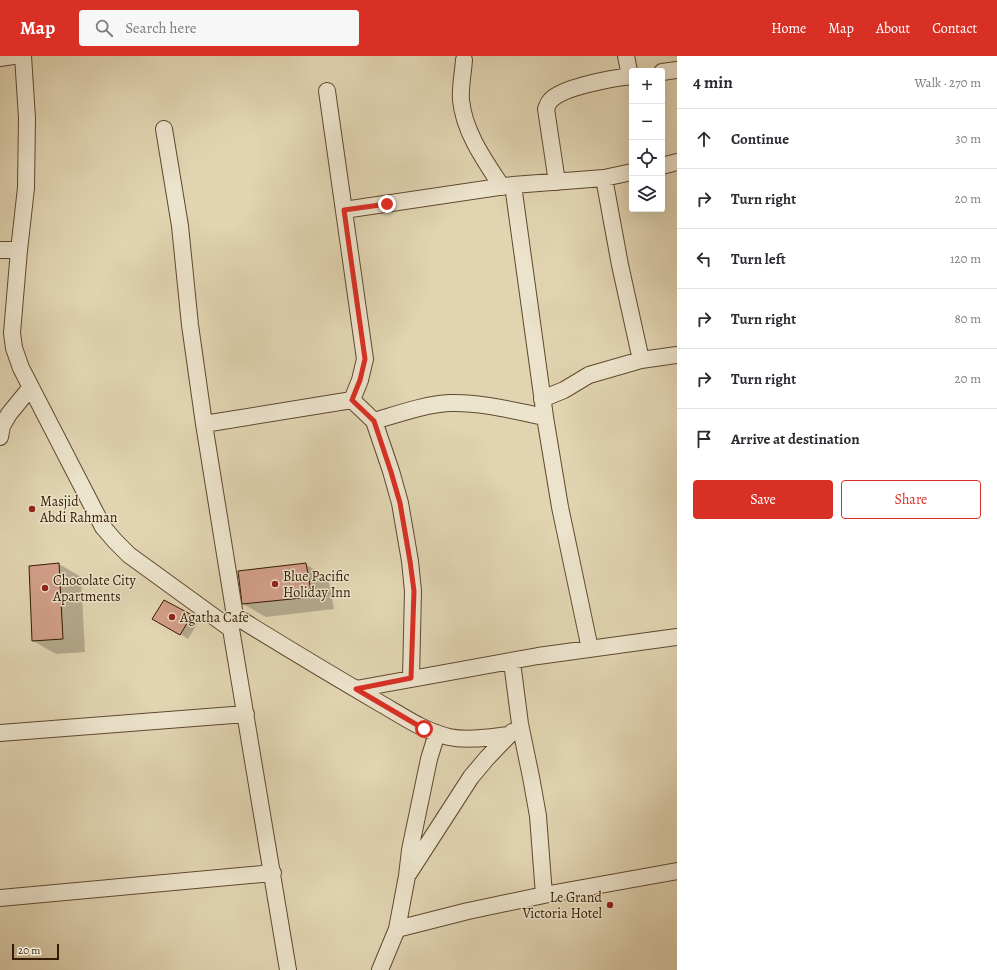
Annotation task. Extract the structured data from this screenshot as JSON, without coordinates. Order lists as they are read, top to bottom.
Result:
{
  "places": [
    "Masjid Abdi Rahman",
    "Blue Pacific Holiday Inn",
    "Chocolate City Apartments",
    "Agatha Cafe",
    "Le Grand Victoria Hotel"
  ],
  "scale_bar": "20 m",
  "page": {
    "header": "Map",
    "search": "Search here",
    "nav": [
      "Home",
      "Map",
      "About",
      "Contact"
    ],
    "heading": ["4 min", "Walk · 270 m"],
    "map_buttons": ["+", "−"],
    "list": [
      ["Continue", "30 m"],
      ["Turn right", "20 m"],
      ["Turn left", "120 m"],
      ["Turn right", "80 m"],
      ["Turn right", "20 m"],
      "Arrive at destination"
    ],
    "buttons": ["Save", "Share"],
    "scale": "20 m"
  }
}
